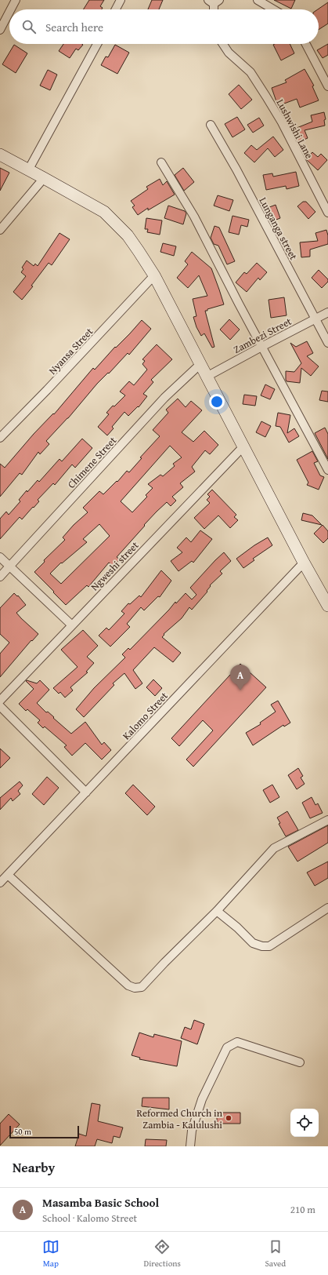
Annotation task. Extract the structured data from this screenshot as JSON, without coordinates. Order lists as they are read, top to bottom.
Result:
{
  "streets": {
    "street": [
      "Lushwishi Lane",
      "Lunganga street",
      "Zambezi Street",
      "Nyansa Street",
      "Chimene Street",
      "Ngweshi street",
      "Kalomo Street"
    ]
  },
  "crossings": [
    ["Lunganga street", "Zambezi Street"]
  ],
  "places": ["Reformed Church in Zambia - Kalulushi"],
  "scale_bar": "50 m",
  "page": {
    "search": "Search here",
    "pins": "A",
    "scale": "50 m",
    "heading": "Nearby",
    "list": [
      {
        "mark": "A",
        "name": "Masamba Basic School",
        "note": "School · Kalomo Street",
        "value": "210 m"
      }
    ],
    "nav": ["Map", "Directions", "Saved"]
  }
}
